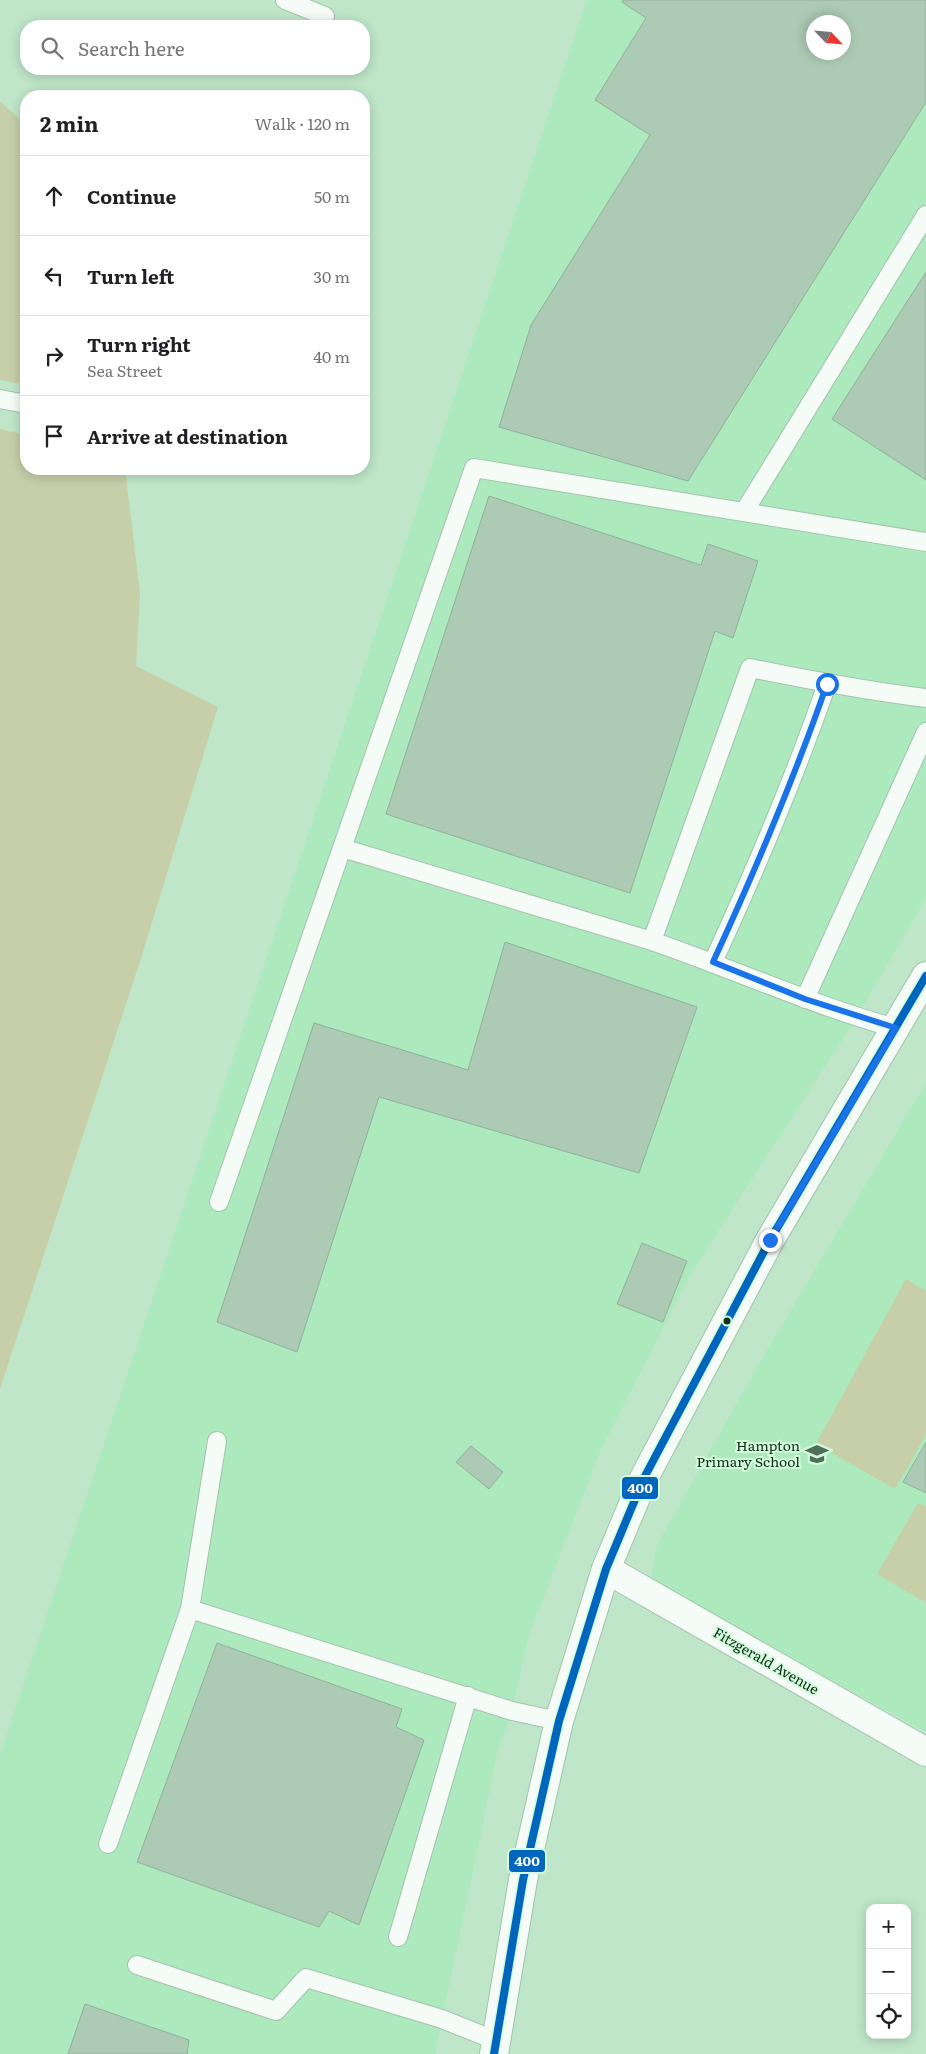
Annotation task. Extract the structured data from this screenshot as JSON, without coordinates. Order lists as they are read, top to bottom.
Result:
{
  "streets": {
    "main road": ["Fitzgerald Avenue"]
  },
  "places": {
    "school or university": ["Hampton Primary School"]
  },
  "lines": ["transit line 400"],
  "north": "bottom right",
  "page": {
    "search": "Search here",
    "heading": ["2 min", "Walk · 120 m"],
    "list": [
      ["Continue", "50 m"],
      ["Turn left", "30 m"],
      ["Turn right", "Sea Street", "40 m"],
      "Arrive at destination"
    ],
    "map_buttons": ["+", "−"]
  }
}
